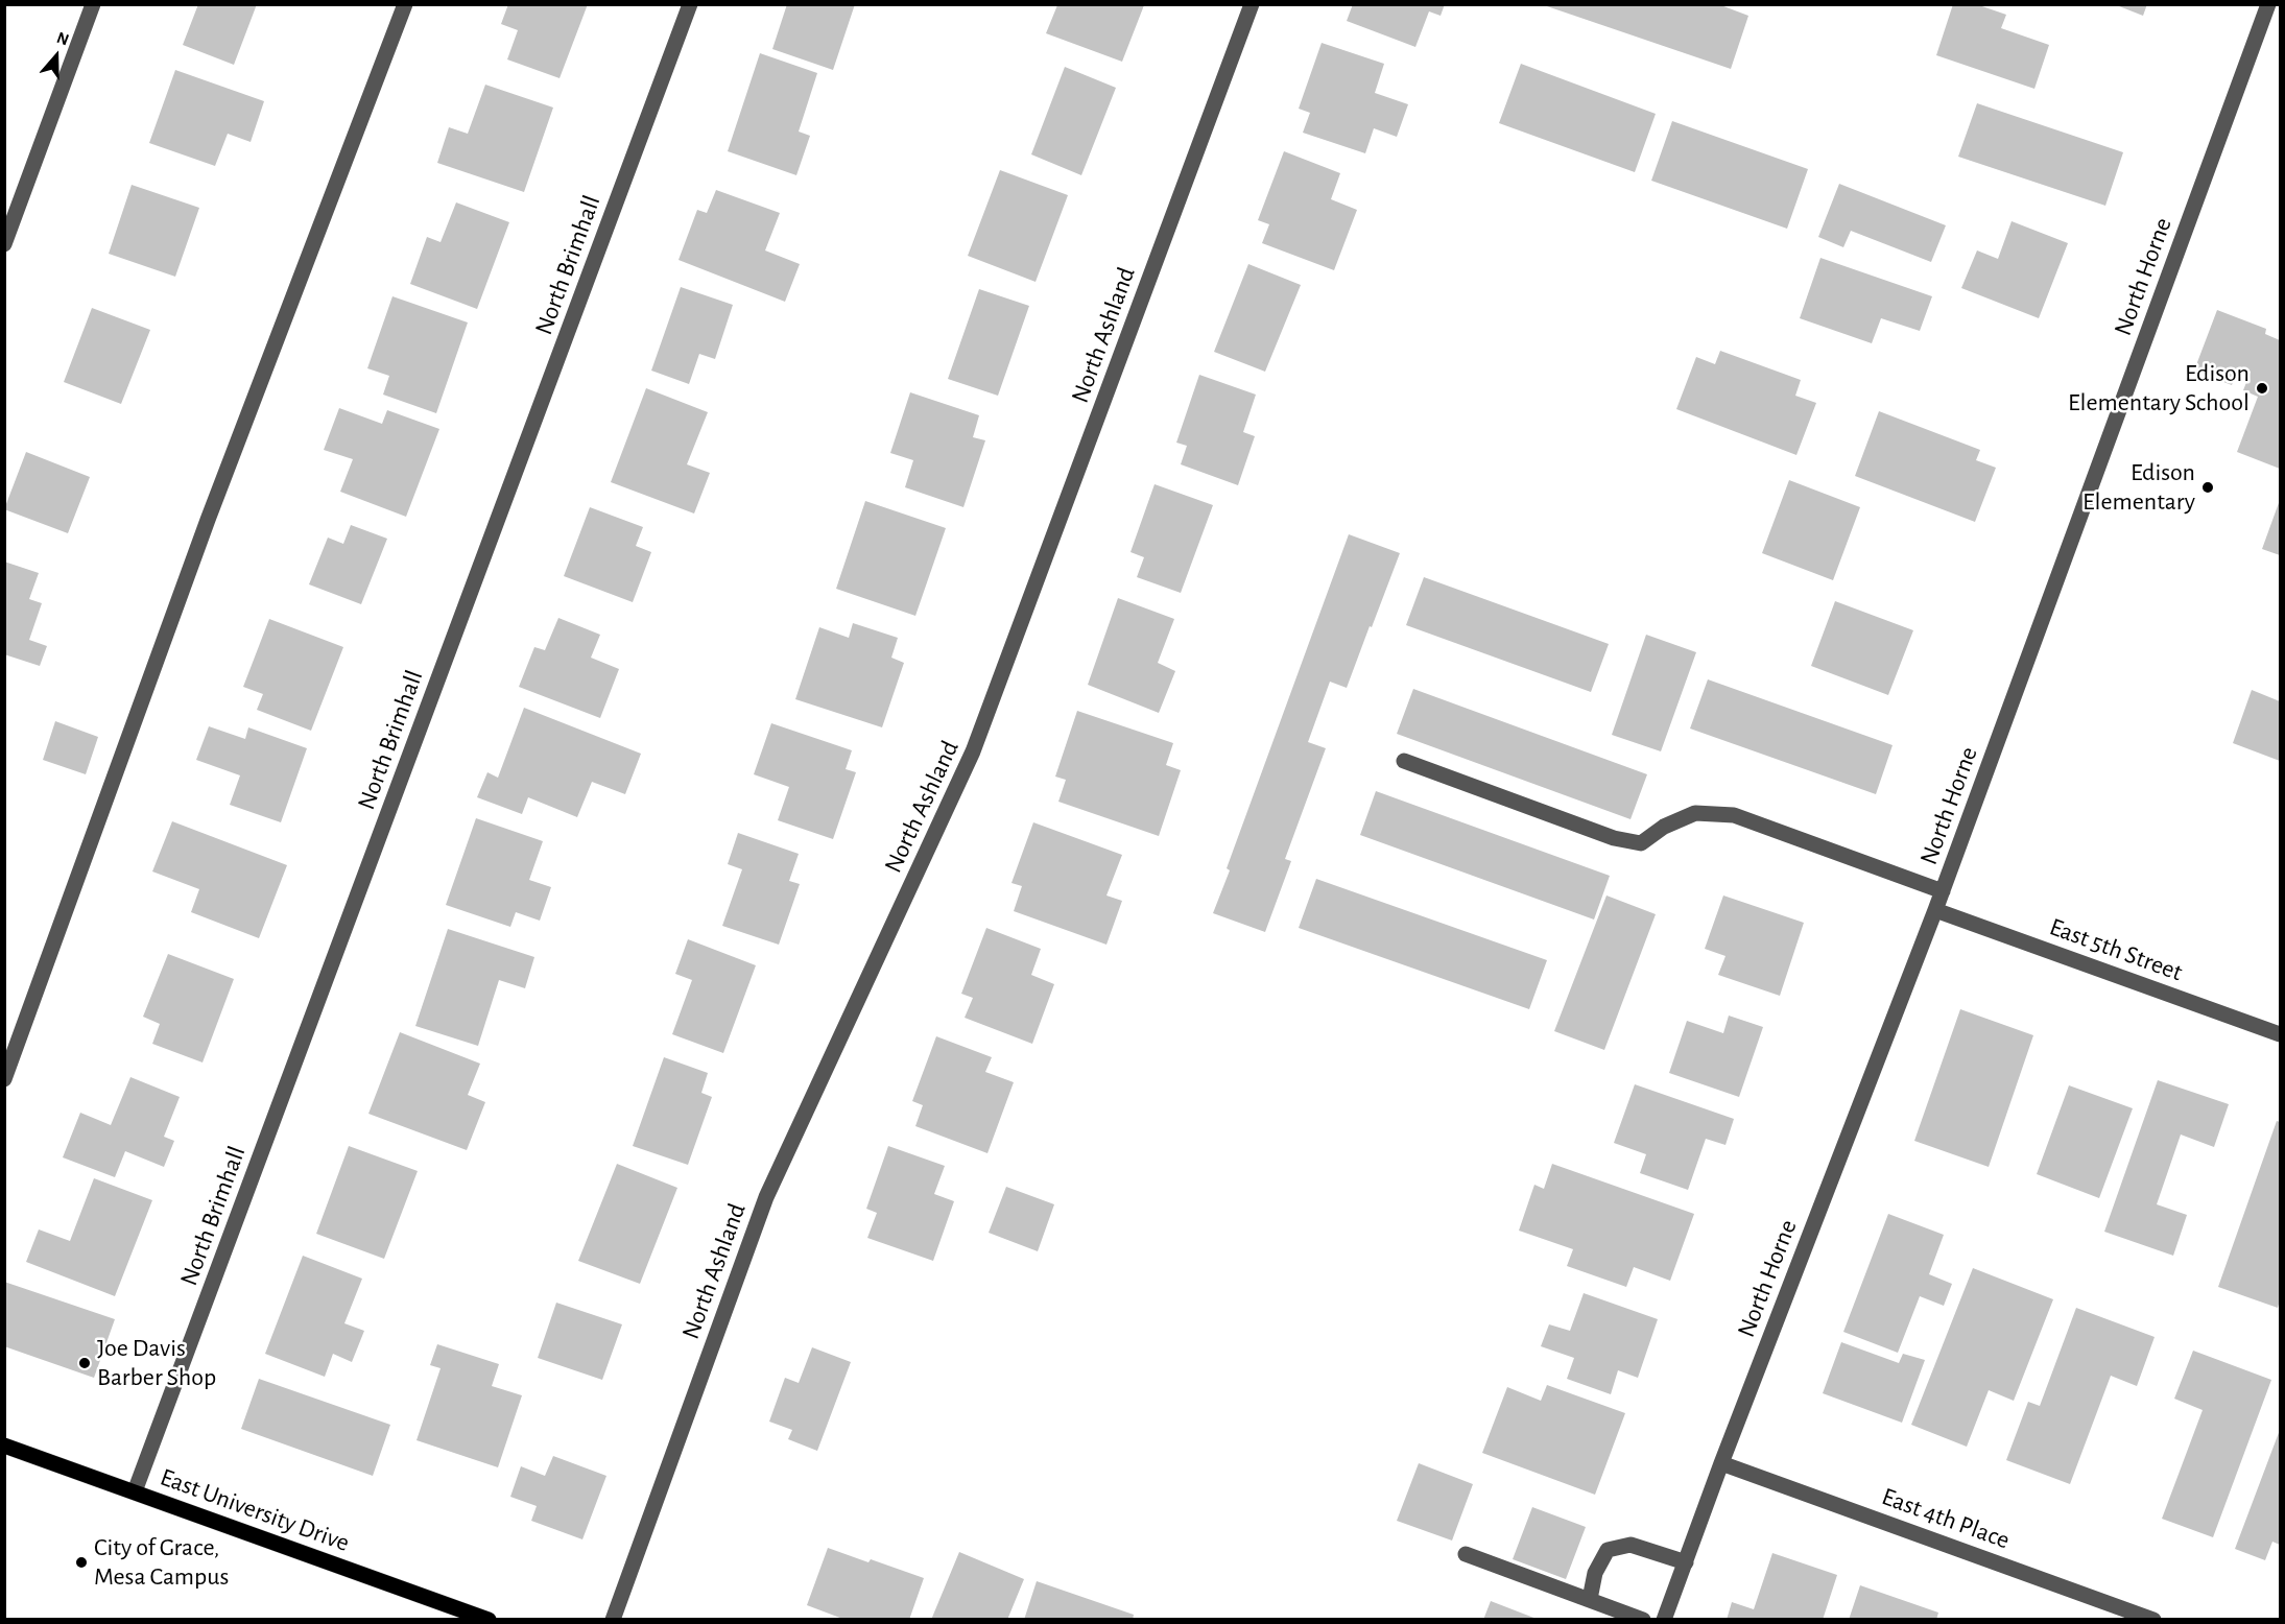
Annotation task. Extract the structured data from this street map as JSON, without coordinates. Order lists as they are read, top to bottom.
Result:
{
  "streets": {
    "main road": ["East University Drive"],
    "street": [
      "North Brimhall",
      "North Horne",
      "North Ashland",
      "East 5th Street",
      "East 4th Place"
    ]
  },
  "crossings": [
    ["North Brimhall", "East University Drive"],
    ["North Horne", "East 5th Street"],
    ["North Horne", "East 4th Place"]
  ],
  "places": [
    "Edison Elementary School",
    "Edison Elementary",
    "Joe Davis Barber Shop",
    "City of Grace, Mesa Campus"
  ],
  "north": "top"
}
